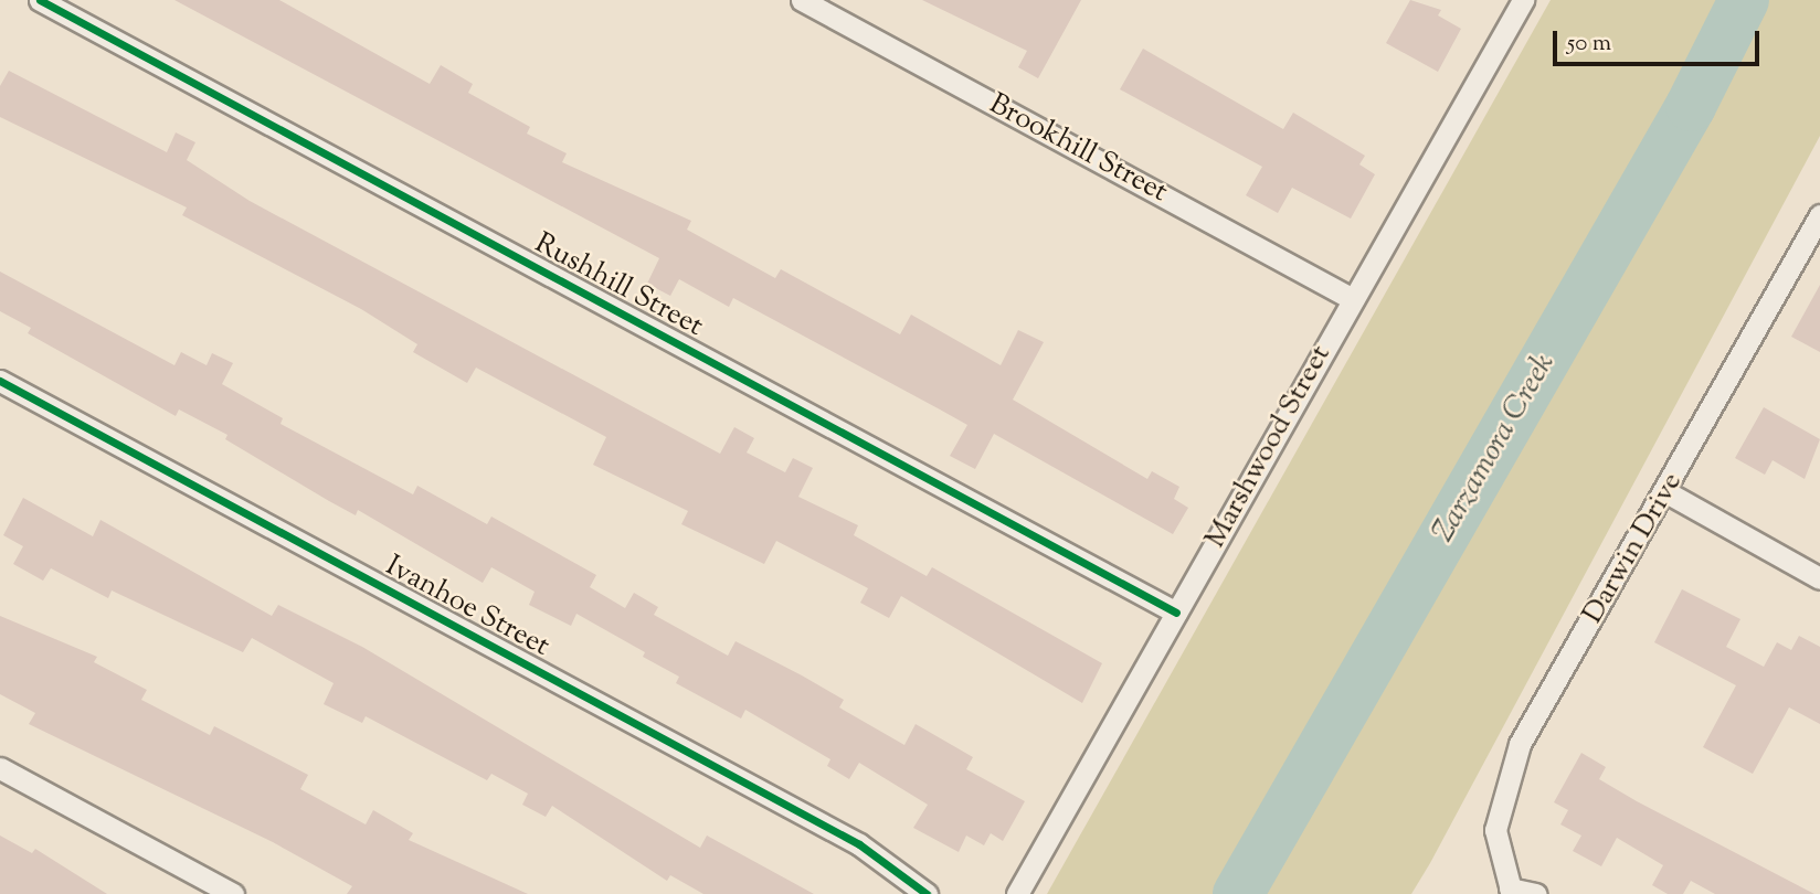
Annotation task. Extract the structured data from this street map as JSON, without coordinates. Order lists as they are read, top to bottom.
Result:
{
  "streets": {
    "street": [
      "Brookhill Street",
      "Rushhill Street",
      "Marshwood Street",
      "Darwin Drive",
      "Ivanhoe Street"
    ]
  },
  "crossings": [
    ["Brookhill Street", "Marshwood Street"],
    ["Rushhill Street", "Marshwood Street"]
  ],
  "water": ["Zarzamora Creek"],
  "scale_bar": "50 m"
}
